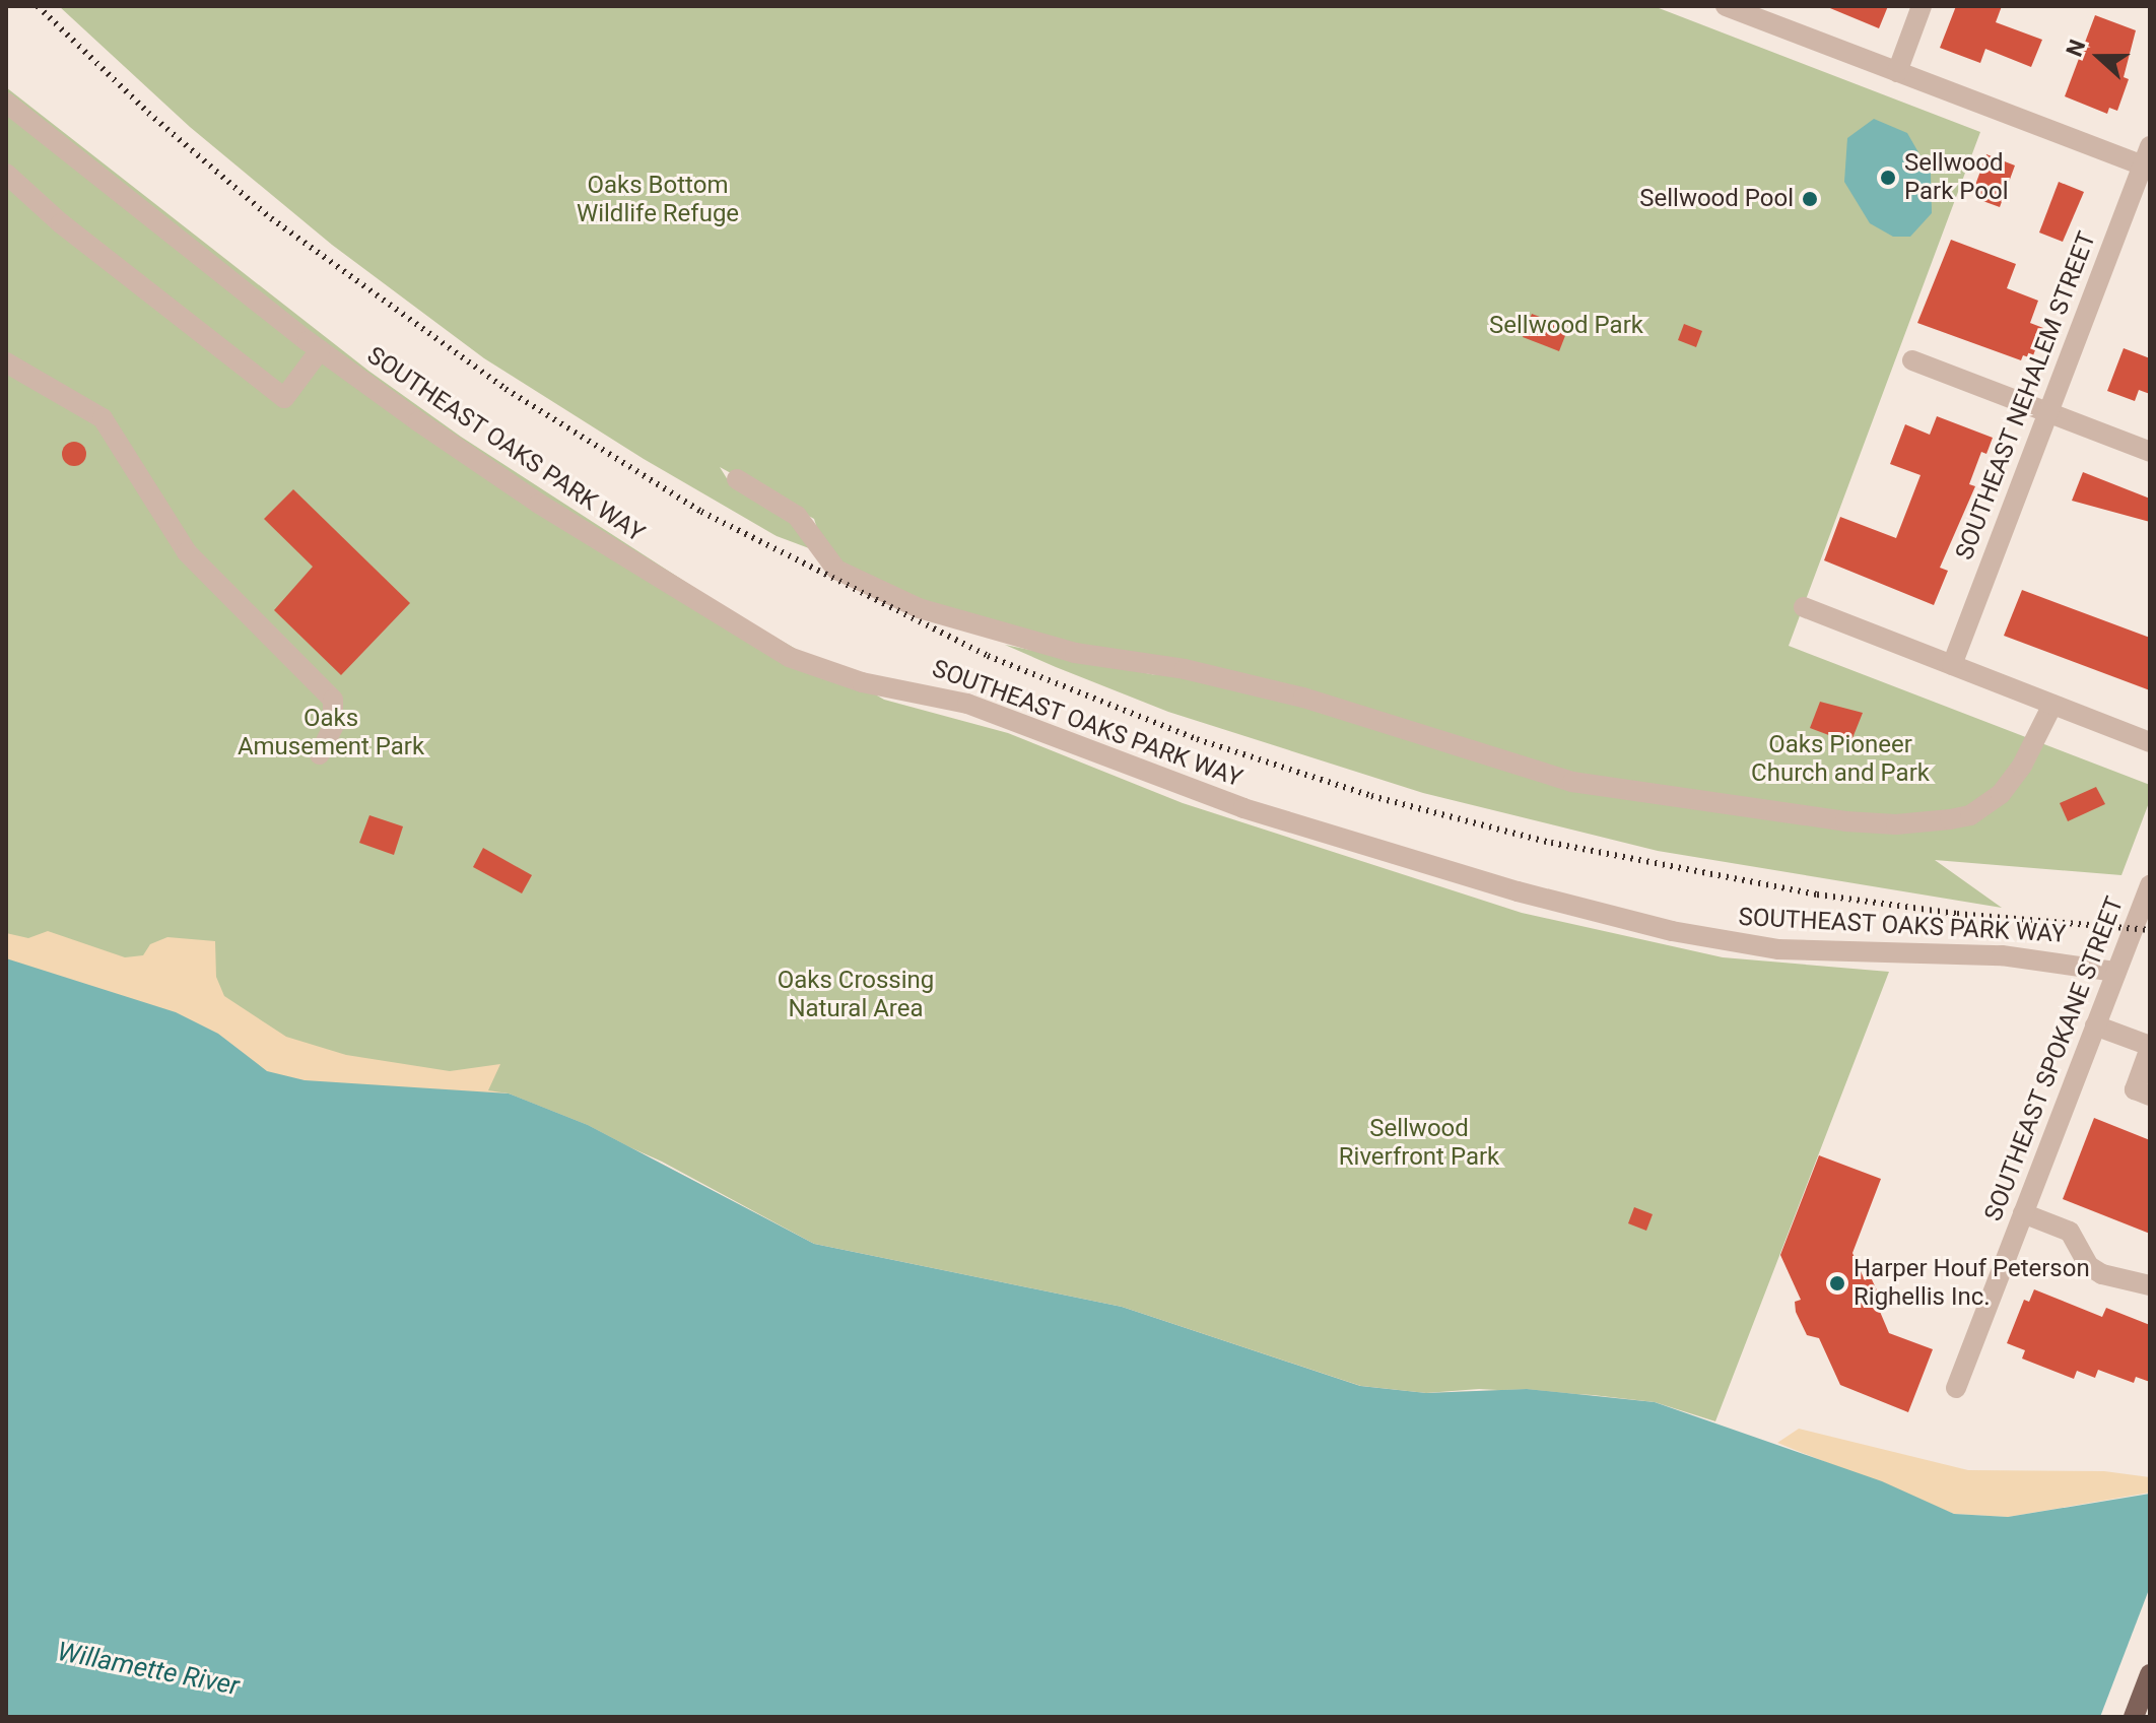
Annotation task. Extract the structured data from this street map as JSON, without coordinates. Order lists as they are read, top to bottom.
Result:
{
  "streets": {
    "street": ["SOUTHEAST NEHALEM STREET", "SOUTHEAST OAKS PARK WAY", "SOUTHEAST SPOKANE STREET"]
  },
  "crossings": [
    ["SOUTHEAST OAKS PARK WAY", "SOUTHEAST SPOKANE STREET"]
  ],
  "water": ["Willamette River"],
  "parks": [
    "Oaks Bottom Wildlife Refuge",
    "Sellwood Park",
    "Oaks Amusement Park",
    "Oaks Pioneer Church and Park",
    "Oaks Crossing Natural Area",
    "Sellwood Riverfront Park"
  ],
  "places": ["Sellwood Park Pool", "Sellwood Pool", "Harper Houf Peterson Righellis Inc."],
  "north": "left"
}
